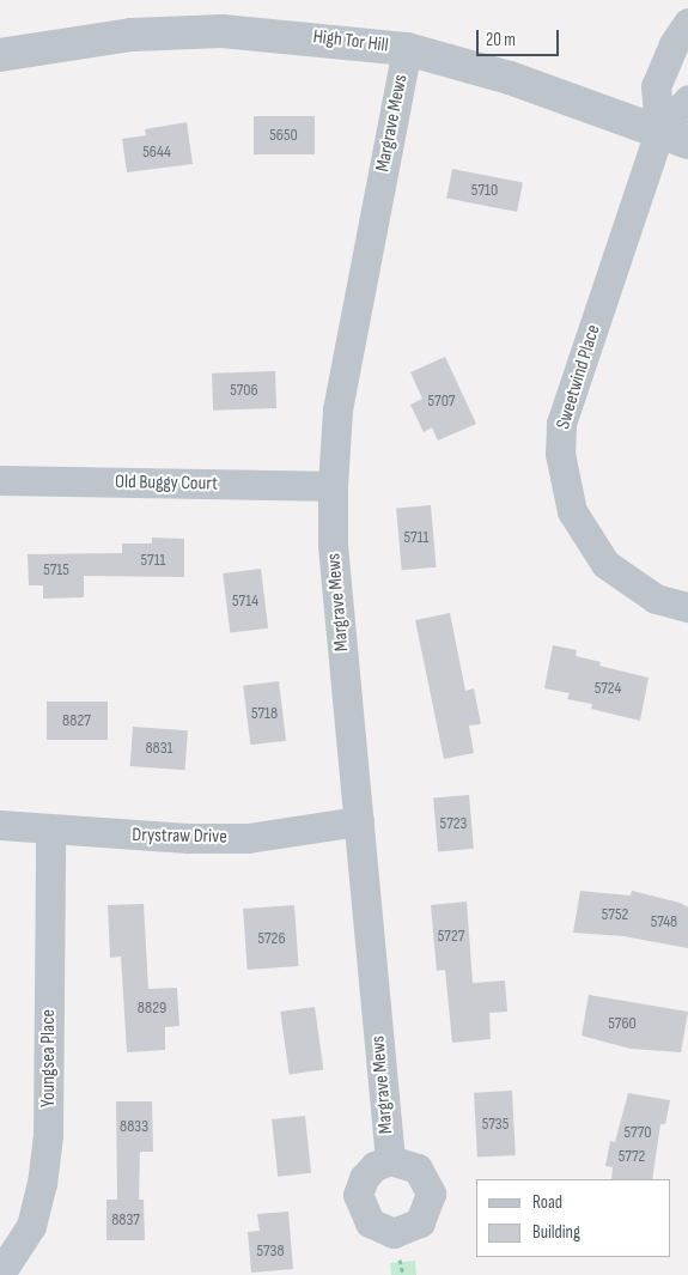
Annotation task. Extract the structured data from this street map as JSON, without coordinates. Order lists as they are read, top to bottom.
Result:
{
  "streets": {
    "street": [
      "High Tor Hill",
      "Margrave Mews",
      "Sweetwind Place",
      "Old Buggy Court",
      "Drystraw Drive",
      "Youngsea Place"
    ]
  },
  "crossings": [
    ["High Tor Hill", "Margrave Mews"],
    ["High Tor Hill", "Sweetwind Place"],
    ["Margrave Mews", "Old Buggy Court"],
    ["Margrave Mews", "Drystraw Drive"],
    ["Drystraw Drive", "Youngsea Place"]
  ],
  "house_numbers": [
    "5650",
    "5644",
    "5710",
    "5706",
    "5707",
    "5711",
    "5711",
    "5715",
    "5714",
    "5724",
    "5718",
    "8827",
    "8831",
    "5723",
    "5752",
    "5748",
    "5727",
    "5726",
    "8829",
    "5760",
    "5735",
    "8833",
    "5770",
    "5772",
    "8837",
    "5738"
  ],
  "legend": ["Road", "Building"],
  "scale_bar": "20 m"
}
